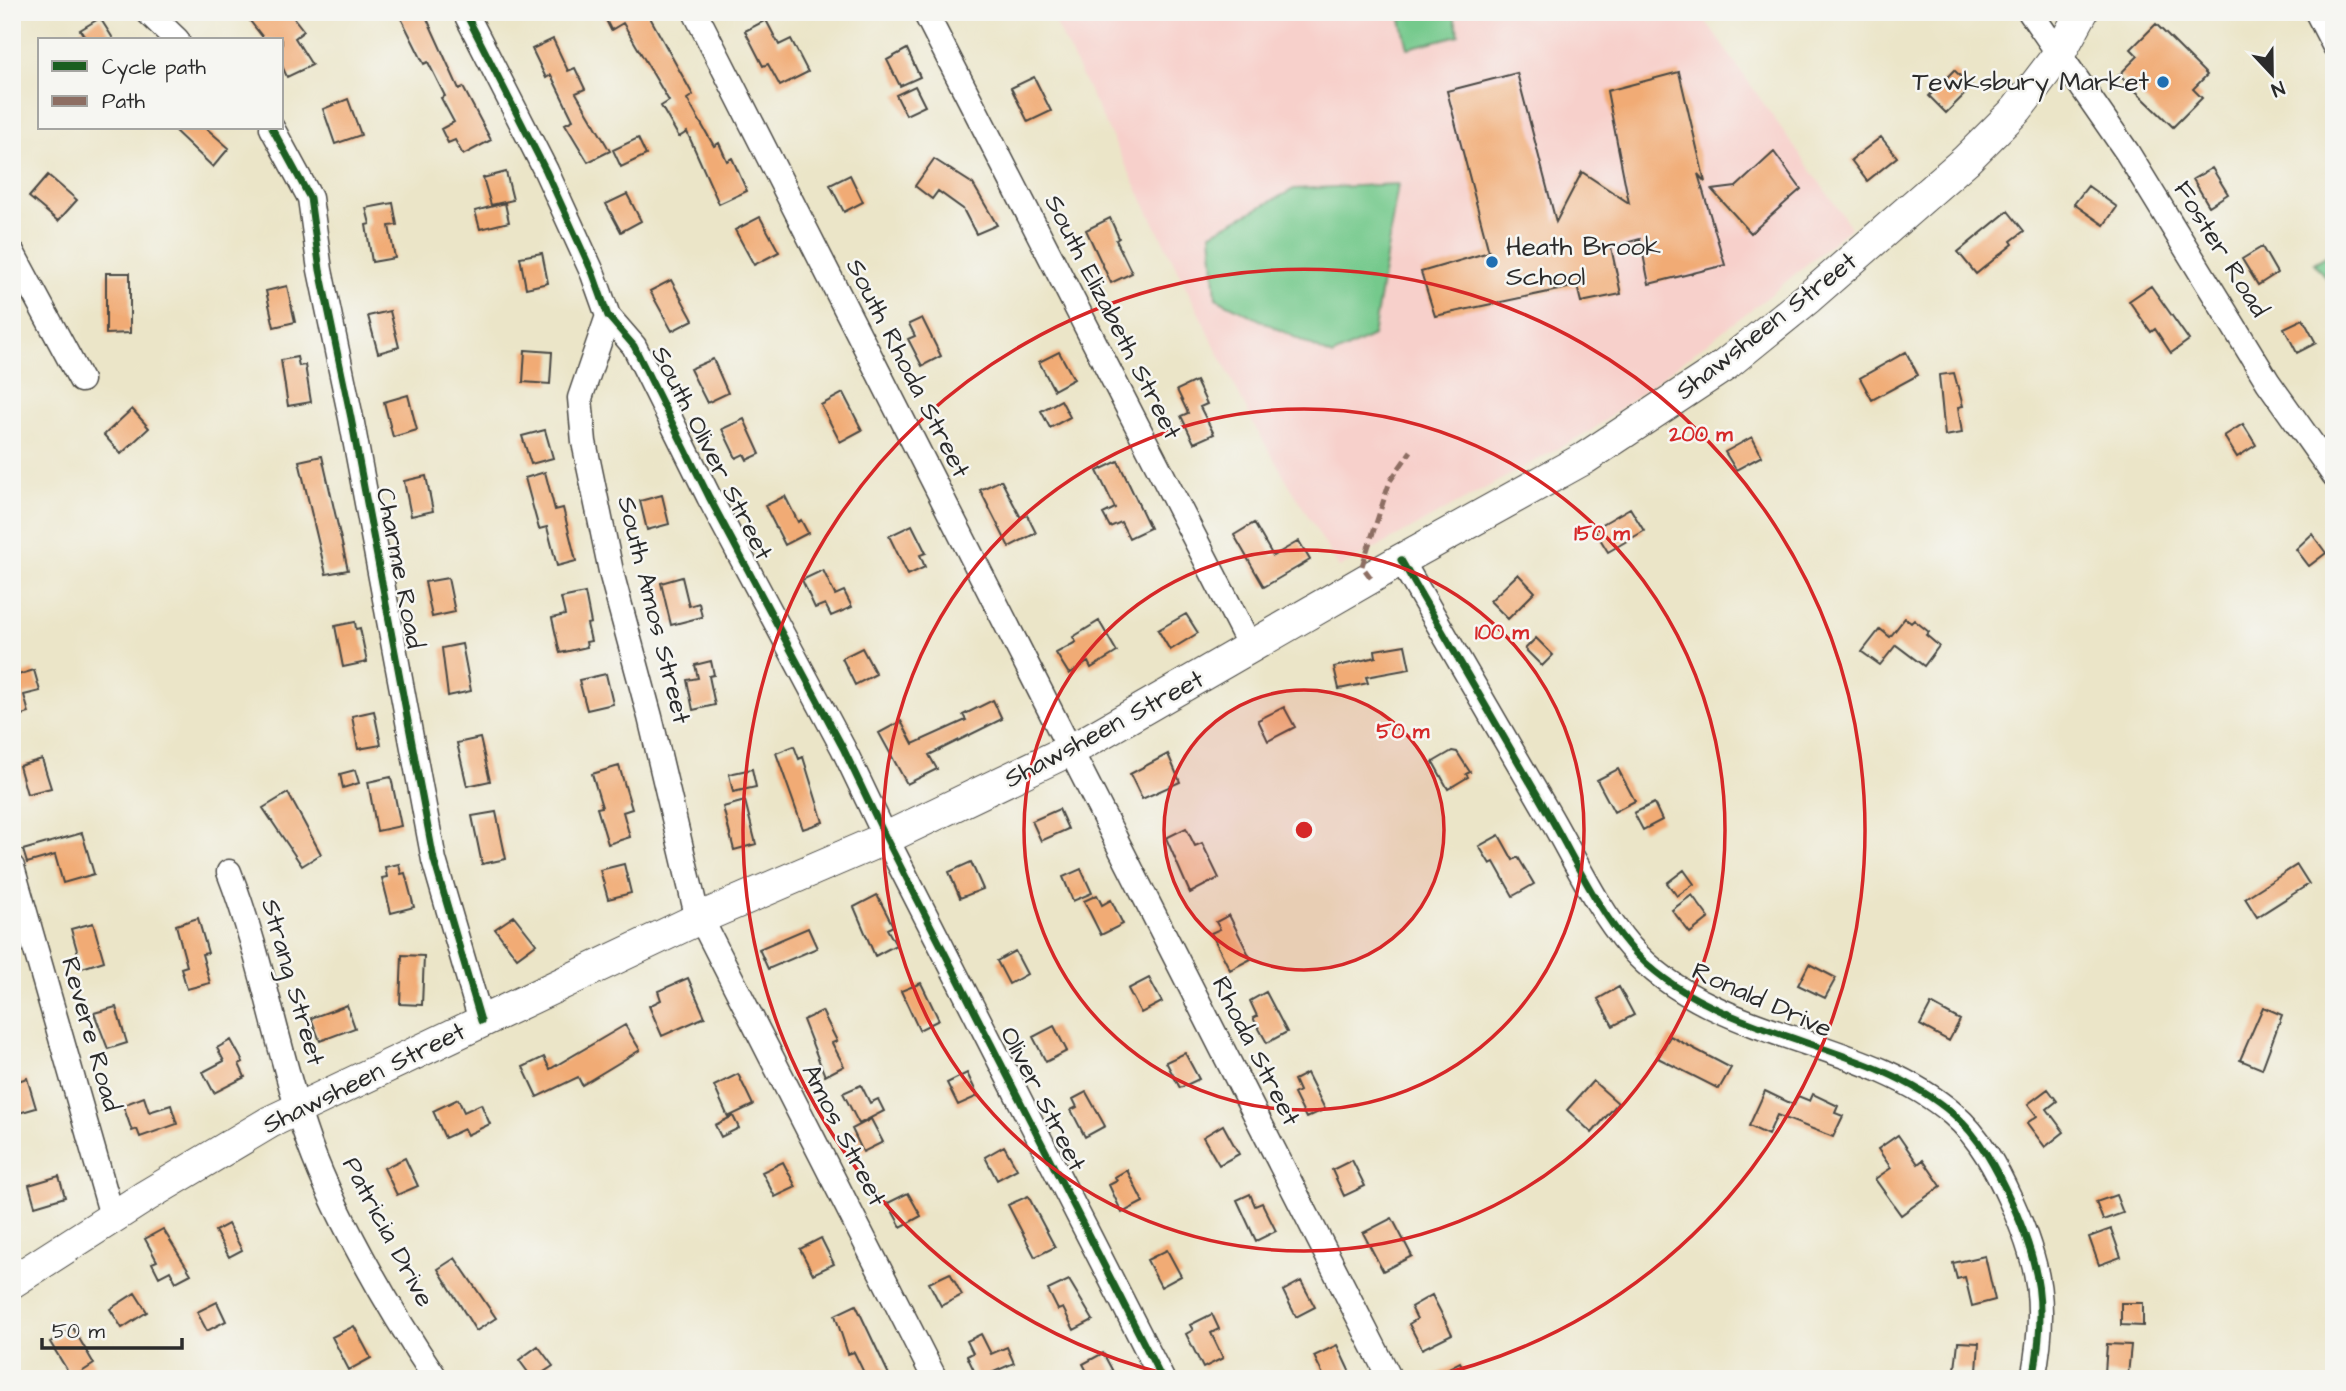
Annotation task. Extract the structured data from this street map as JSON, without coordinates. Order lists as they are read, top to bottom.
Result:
{
  "streets": {
    "main road": ["Shawsheen Street"],
    "street": [
      "Foster Road",
      "South Elizabeth Street",
      "South Rhoda Street",
      "South Oliver Street",
      "Charme Road",
      "South Amos Street",
      "Strang Street",
      "Ronald Drive",
      "Revere Road",
      "Rhoda Street",
      "Oliver Street",
      "Amos Street",
      "Patricia Drive"
    ]
  },
  "crossings": [
    ["Foster Road", "Shawsheen Street"],
    ["South Elizabeth Street", "Shawsheen Street"],
    ["Shawsheen Street", "South Rhoda Street"],
    ["Shawsheen Street", "South Oliver Street"],
    ["Shawsheen Street", "Charme Road"],
    ["Shawsheen Street", "South Amos Street"],
    ["Shawsheen Street", "Strang Street"],
    ["Shawsheen Street", "Ronald Drive"],
    ["Shawsheen Street", "Revere Road"],
    ["Shawsheen Street", "Rhoda Street"],
    ["Shawsheen Street", "Oliver Street"],
    ["Shawsheen Street", "Amos Street"],
    ["Shawsheen Street", "Patricia Drive"],
    ["South Rhoda Street", "Rhoda Street"],
    ["South Oliver Street", "South Amos Street"],
    ["South Oliver Street", "Oliver Street"],
    ["South Amos Street", "Amos Street"],
    ["Strang Street", "Patricia Drive"]
  ],
  "places": ["Tewksbury Market", "Heath Brook School"],
  "legend": ["Cycle path", "Path"],
  "scale_bar": "50 m",
  "north": "bottom",
  "rings": [
    "200 m",
    "150 m",
    "100 m",
    "50 m"
  ]
}
